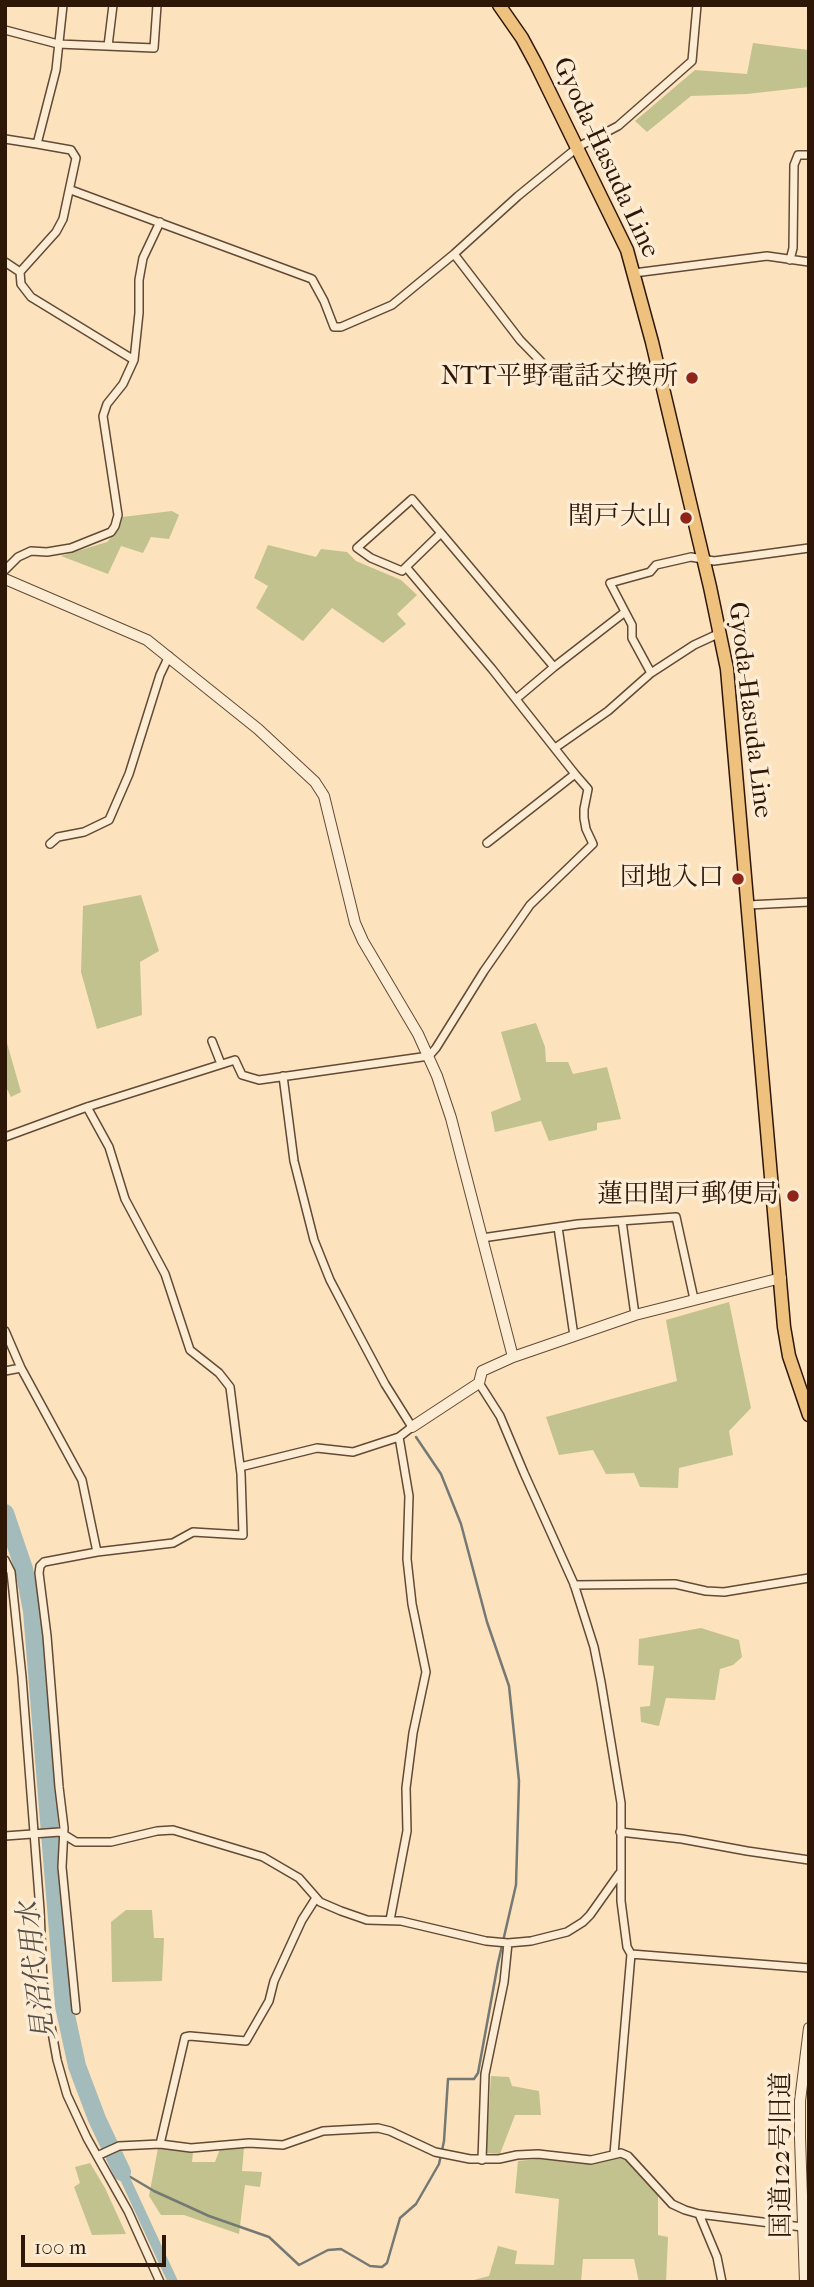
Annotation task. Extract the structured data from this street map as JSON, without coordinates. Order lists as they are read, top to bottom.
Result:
{
  "streets": {
    "main road": ["Gyoda-Hasuda Line"],
    "street": ["国道122号旧道"]
  },
  "water": ["見沼代用水"],
  "places": [
    "NTT平野電話交換所",
    "閏戸大山",
    "団地入口",
    "蓮田閏戸郵便局"
  ],
  "scale_bar": "100 m"
}
